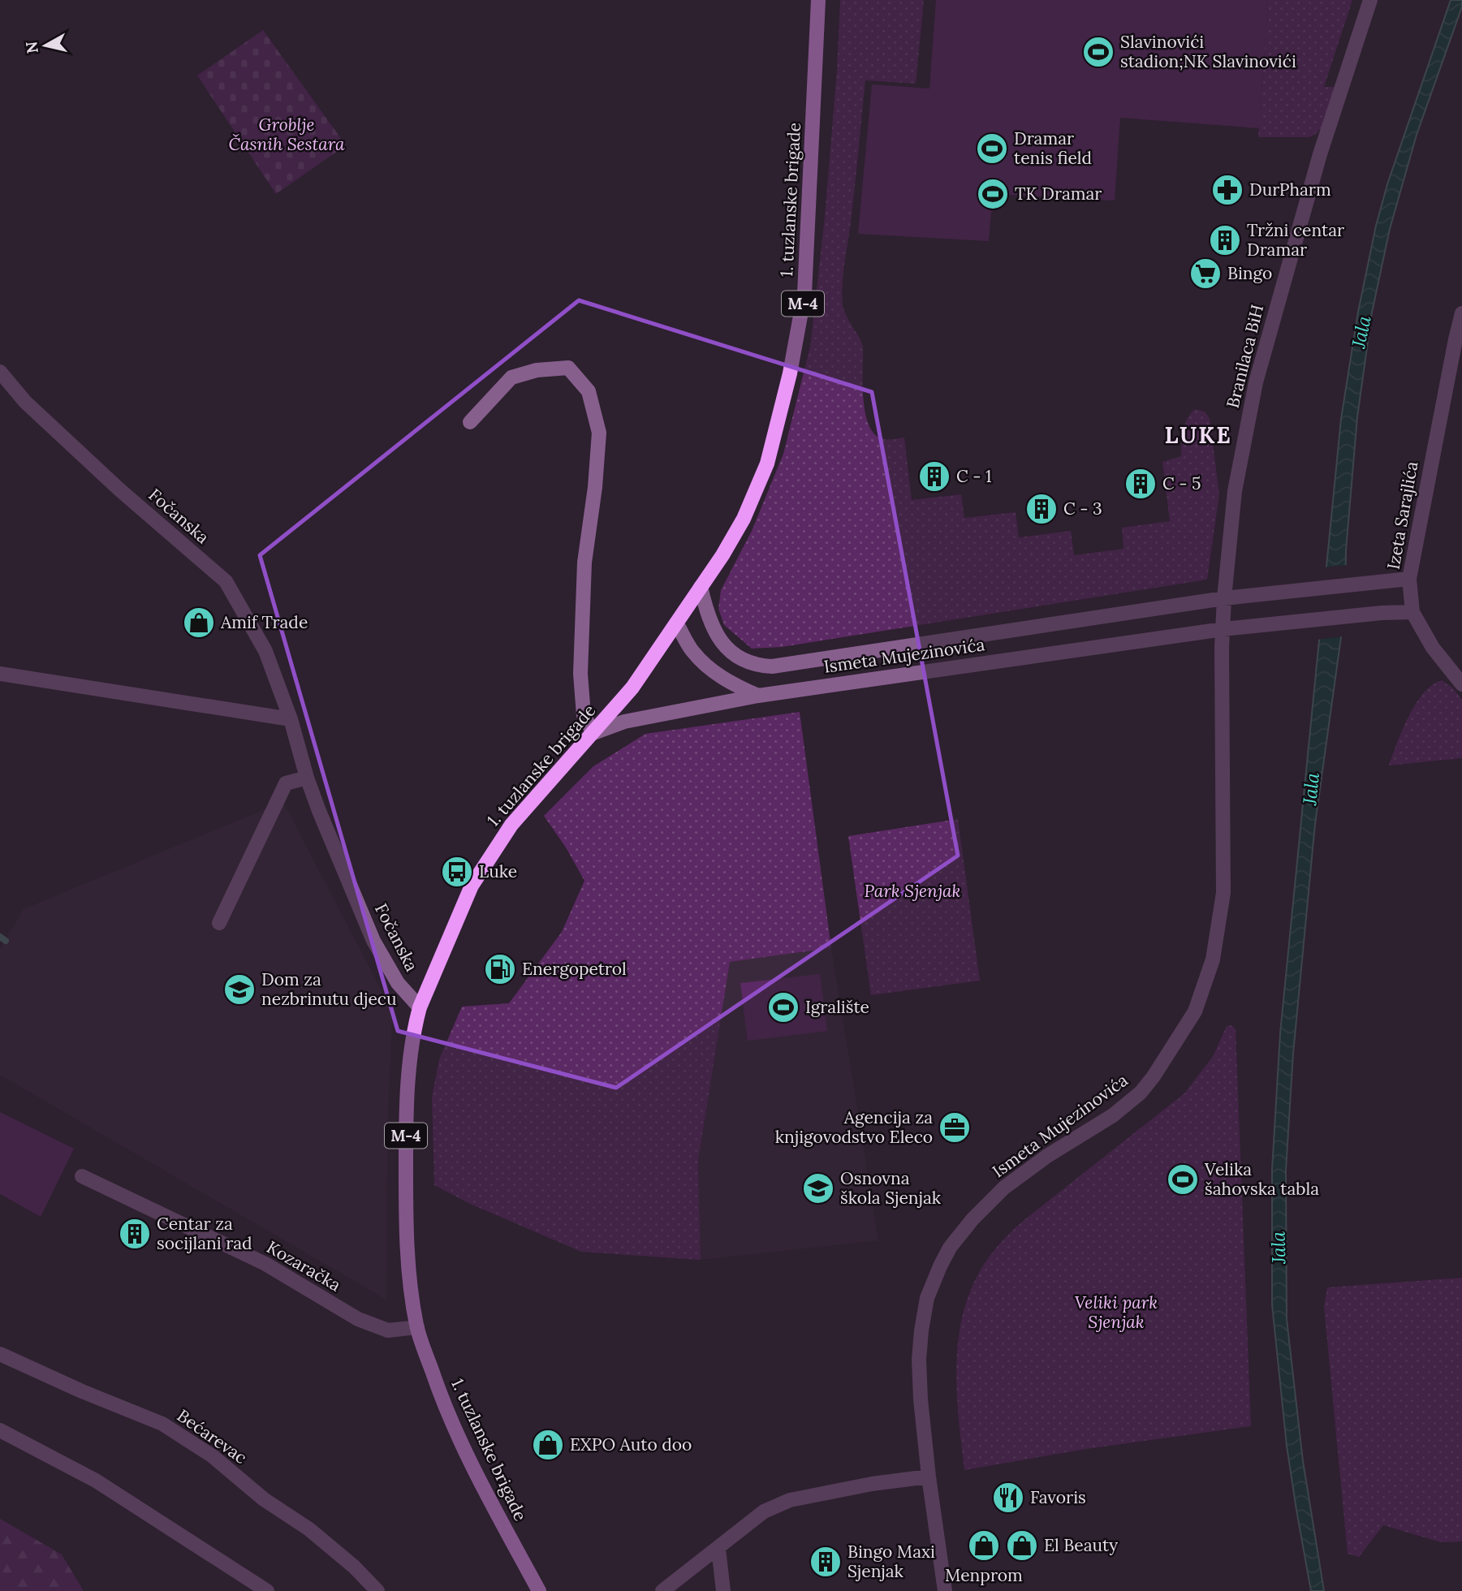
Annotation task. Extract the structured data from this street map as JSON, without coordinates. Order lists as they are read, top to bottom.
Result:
{
  "streets": {
    "main road": ["1. tuzlanske brigade", "M-4"],
    "street": [
      "Branilaca BiH",
      "Izeta Sarajlića",
      "Fočanska",
      "Ismeta Mujezinovića",
      "Kozaračka",
      "Bećarevac"
    ]
  },
  "crossings": [
    ["1. tuzlanske brigade", "Fočanska"],
    ["1. tuzlanske brigade", "Ismeta Mujezinovića"],
    ["1. tuzlanske brigade", "Kozaračka"],
    ["Branilaca BiH", "Ismeta Mujezinovića"],
    ["Izeta Sarajlića", "Ismeta Mujezinovića"]
  ],
  "districts": ["LUKE"],
  "water": ["Jala"],
  "parks": ["Groblje Časnih Sestara", "Park Sjenjak", "Veliki park Sjenjak"],
  "places": {
    "sports": [
      "Slavinovići stadion;NK Slavinovići",
      "Dramar tenis field",
      "TK Dramar",
      "Igralište",
      "Velika šahovska tabla"
    ],
    "pharmacy": ["DurPharm"],
    "building": [
      "Tržni centar Dramar",
      "C - 1",
      "C - 5",
      "C - 3",
      "Centar za socijlani rad",
      "Bingo Maxi Sjenjak"
    ],
    "supermarket": ["Bingo"],
    "shop": [
      "Amif Trade",
      "EXPO Auto doo",
      "Menprom",
      "El Beauty"
    ],
    "bus stop": ["Luke"],
    "fuel station": ["Energopetrol"],
    "school or university": ["Dom za nezbrinutu djecu", "Osnovna škola Sjenjak"],
    "office": ["Agencija za knjigovodstvo Eleco"],
    "restaurant": ["Favoris"]
  },
  "north": "left"
}
